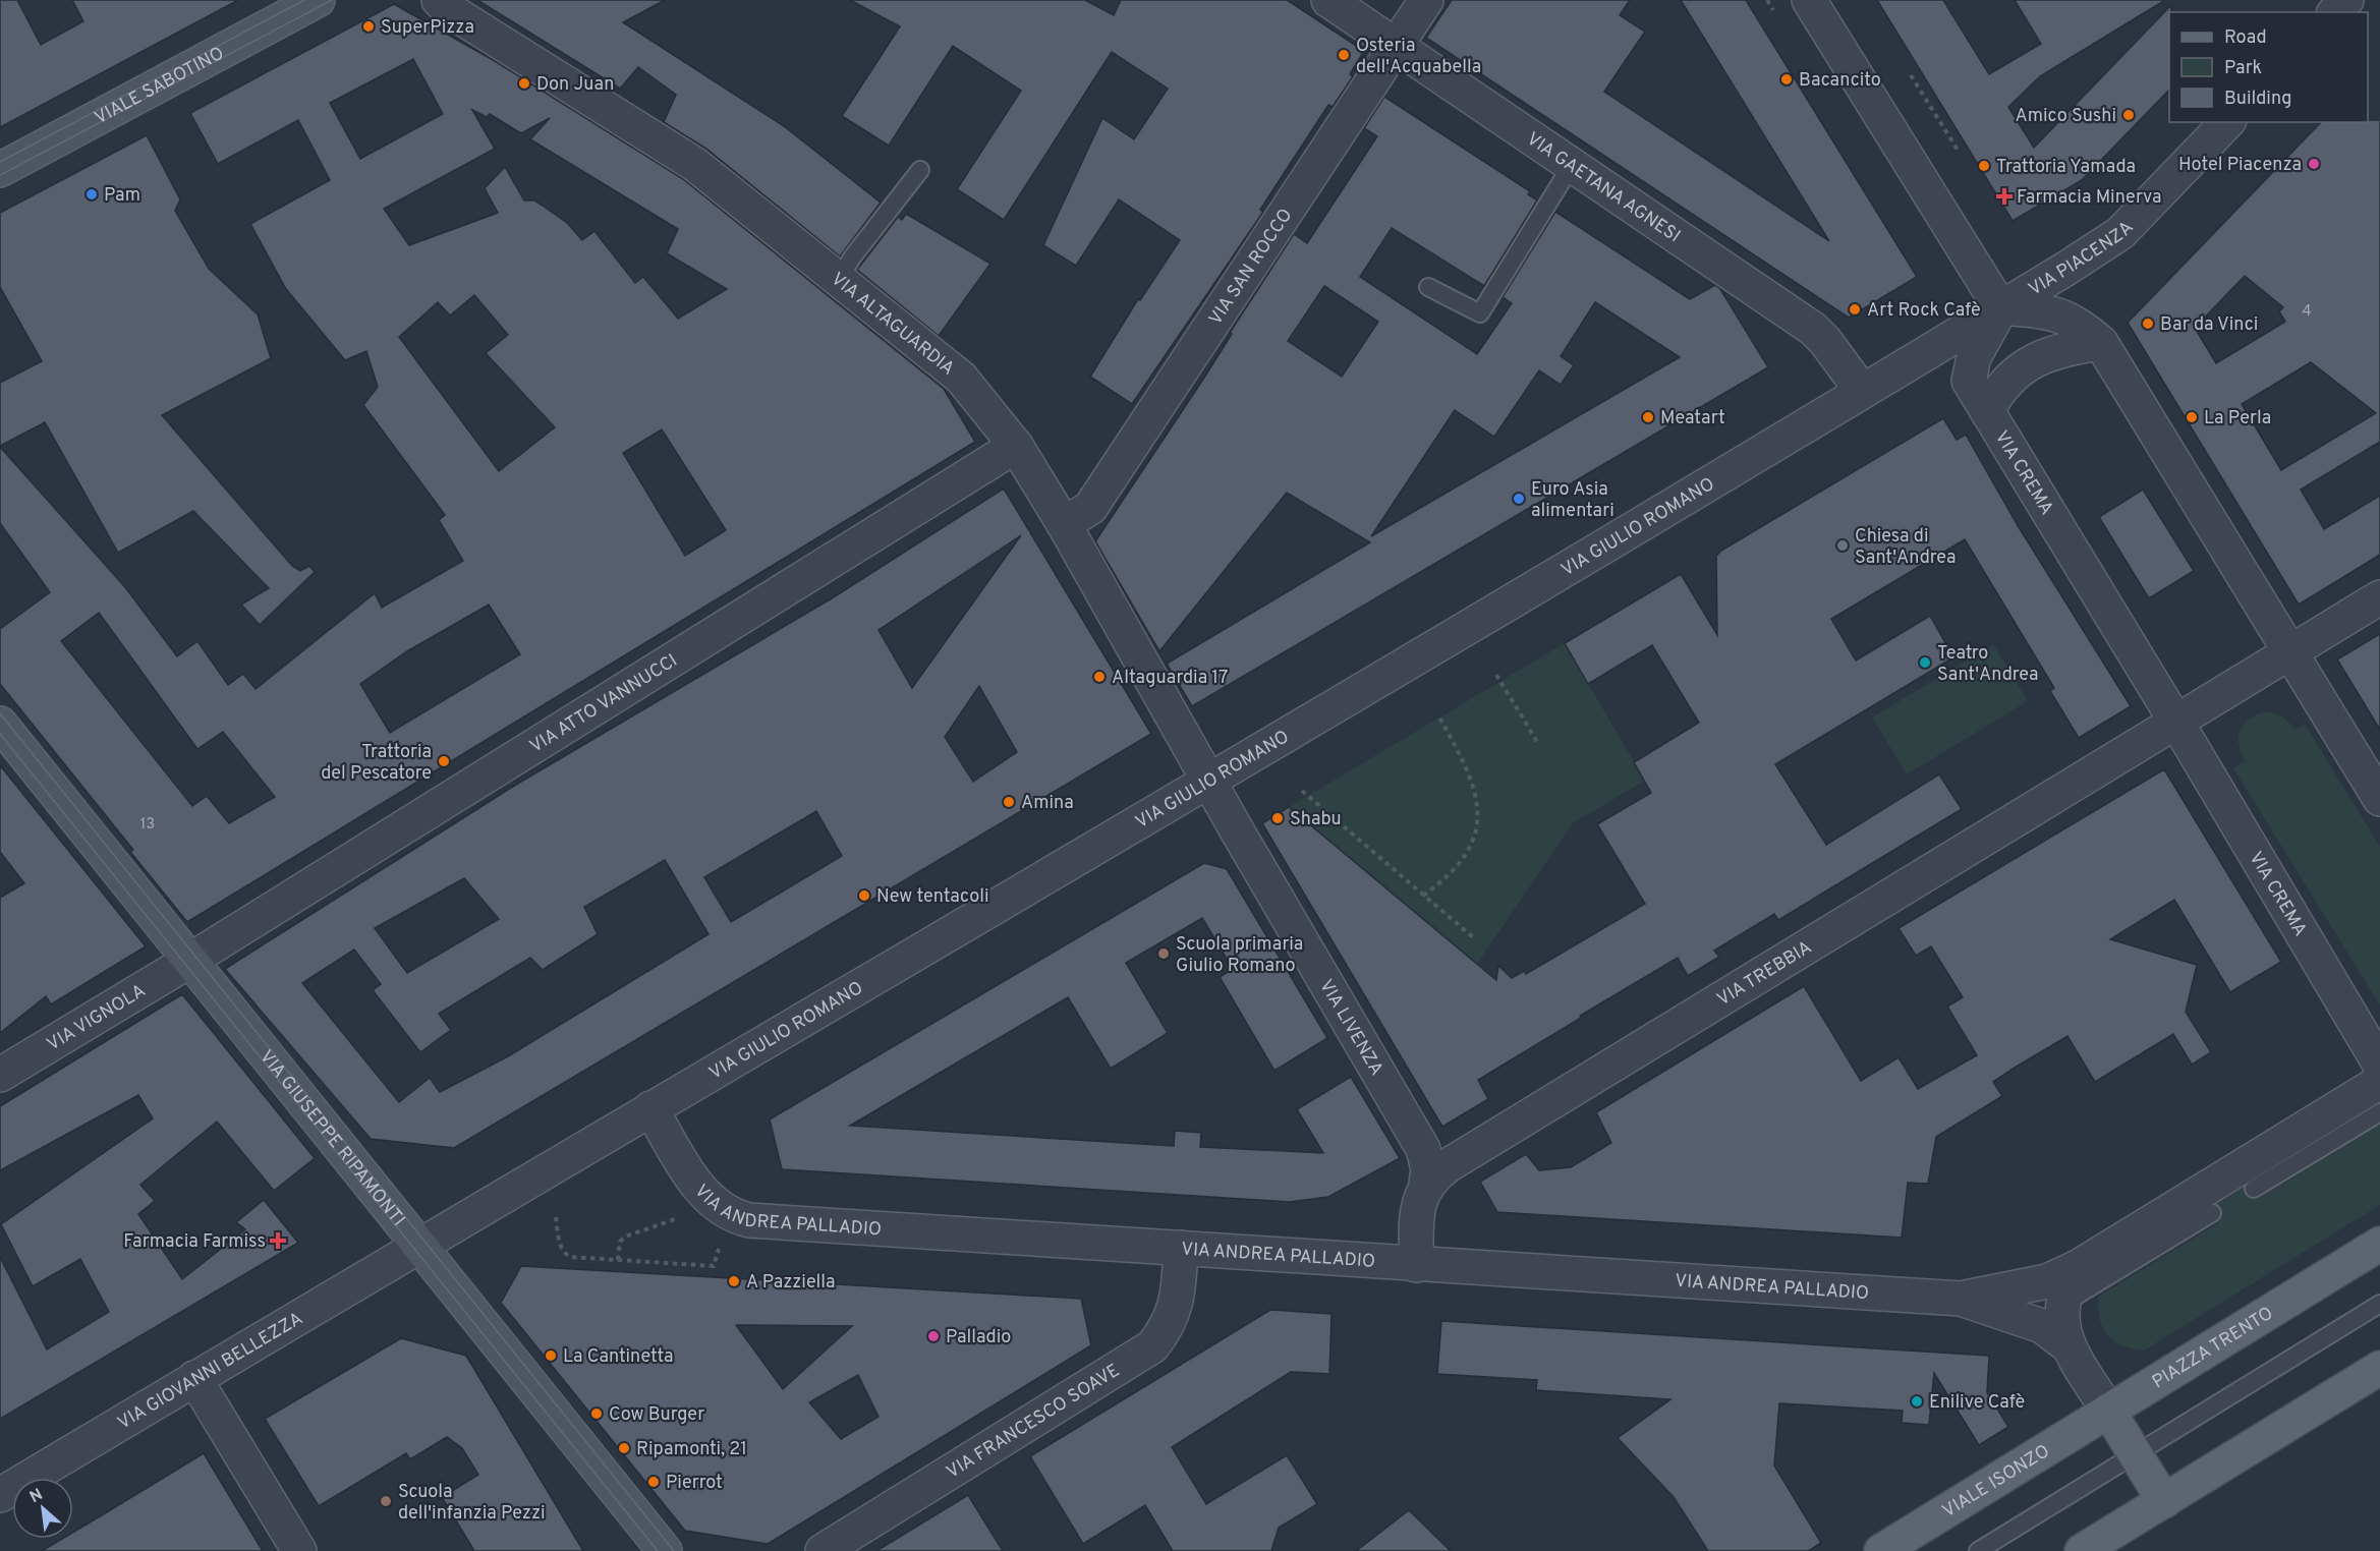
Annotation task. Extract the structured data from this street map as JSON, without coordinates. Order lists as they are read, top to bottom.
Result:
{
  "streets": {
    "main road": ["PIAZZA TRENTO", "VIALE ISONZO"],
    "street": [
      "VIALE SABOTINO",
      "VIA GAETANA AGNESI",
      "VIA PIACENZA",
      "VIA SAN ROCCO",
      "VIA ALTAGUARDIA",
      "VIA CREMA",
      "VIA GIULIO ROMANO",
      "VIA ATTO VANNUCCI",
      "VIA TREBBIA",
      "VIA VIGNOLA",
      "VIA LIVENZA",
      "VIA GIUSEPPE RIPAMONTI",
      "VIA ANDREA PALLADIO",
      "VIA GIOVANNI BELLEZZA",
      "VIA FRANCESCO SOAVE"
    ]
  },
  "crossings": [
    ["VIA GAETANA AGNESI", "VIA SAN ROCCO"],
    ["VIA GAETANA AGNESI", "VIA GIULIO ROMANO"],
    ["VIA PIACENZA", "VIA CREMA"],
    ["VIA PIACENZA", "VIA GIULIO ROMANO"],
    ["VIA SAN ROCCO", "VIA ALTAGUARDIA"],
    ["VIA ALTAGUARDIA", "VIA GIULIO ROMANO"],
    ["VIA ALTAGUARDIA", "VIA ATTO VANNUCCI"],
    ["VIA ALTAGUARDIA", "VIA LIVENZA"],
    ["VIA CREMA", "VIA GIULIO ROMANO"],
    ["VIA CREMA", "VIA TREBBIA"],
    ["VIA GIULIO ROMANO", "VIA LIVENZA"],
    ["VIA GIULIO ROMANO", "VIA GIUSEPPE RIPAMONTI"],
    ["VIA GIULIO ROMANO", "VIA ANDREA PALLADIO"],
    ["VIA GIULIO ROMANO", "VIA GIOVANNI BELLEZZA"],
    ["VIA ATTO VANNUCCI", "VIA VIGNOLA"],
    ["VIA ATTO VANNUCCI", "VIA GIUSEPPE RIPAMONTI"],
    ["VIA TREBBIA", "VIA LIVENZA"],
    ["VIA VIGNOLA", "VIA GIUSEPPE RIPAMONTI"],
    ["VIA GIUSEPPE RIPAMONTI", "VIA GIOVANNI BELLEZZA"],
    ["VIA ANDREA PALLADIO", "VIA FRANCESCO SOAVE"],
    ["PIAZZA TRENTO", "VIALE ISONZO"]
  ],
  "places": {
    "other": [
      "SuperPizza",
      "Osteria dell'Acquabella",
      "Bacancito",
      "Don Juan",
      "Amico Sushi",
      "Hotel Piacenza",
      "Trattoria Yamada",
      "Pam",
      "Art Rock Cafè",
      "Bar da Vinci",
      "Meatart",
      "La Perla",
      "Euro Asia alimentari",
      "Chiesa di Sant'Andrea",
      "Teatro Sant'Andrea",
      "Altaguardia 17",
      "Trattoria del Pescatore",
      "Amina",
      "Shabu",
      "New tentacoli",
      "Scuola primaria Giulio Romano",
      "A Pazziella",
      "Palladio",
      "La Cantinetta",
      "Enilive Cafè",
      "Cow Burger",
      "Ripamonti, 21",
      "Pierrot",
      "Scuola dell'infanzia Pezzi"
    ],
    "health": ["Farmacia Minerva", "Farmacia Farmiss"]
  },
  "house_numbers": ["4", "13"],
  "legend": ["Road", "Park", "Building"],
  "north": "top left"
}
